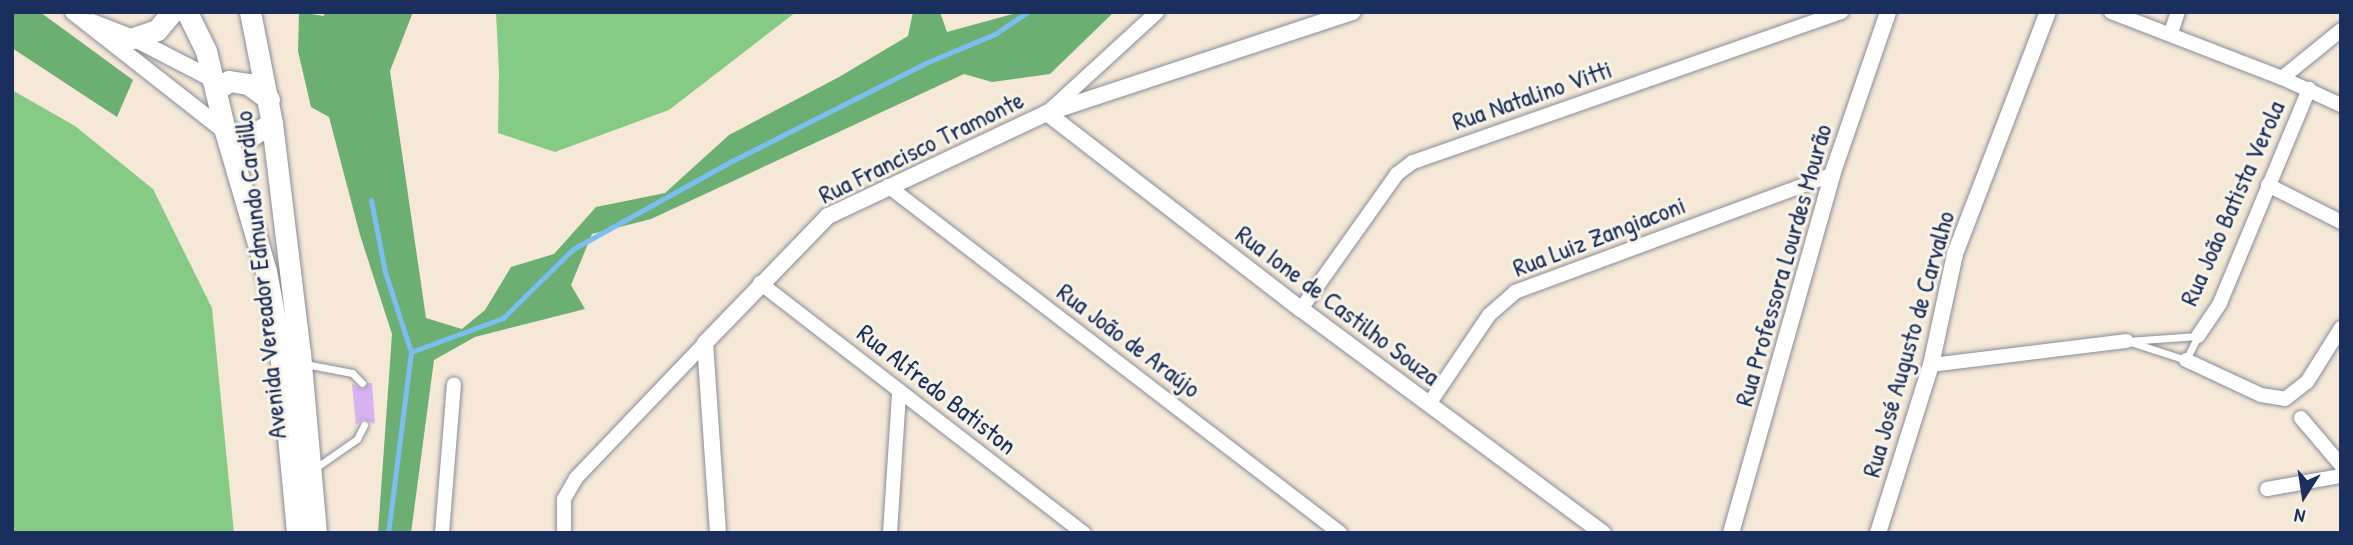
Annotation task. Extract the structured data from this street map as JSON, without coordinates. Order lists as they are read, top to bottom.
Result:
{
  "streets": {
    "main road": ["Avenida Vereador Edmundo Cardillo"],
    "street": [
      "Rua Natalino Vitti",
      "Rua Francisco Tramonte",
      "Rua João Batista Verola",
      "Rua Luiz Zangiaconi",
      "Rua Professora Lourdes Mourão",
      "Rua Ione de Castilho Souza",
      "Rua João de Araújo",
      "Rua José Augusto de Carvalho",
      "Rua Alfredo Batiston"
    ]
  },
  "crossings": [
    ["Rua Natalino Vitti", "Rua Ione de Castilho Souza"],
    ["Rua Francisco Tramonte", "Rua Ione de Castilho Souza"],
    ["Rua Francisco Tramonte", "Rua João de Araújo"],
    ["Rua Francisco Tramonte", "Rua Alfredo Batiston"],
    ["Rua Luiz Zangiaconi", "Rua Professora Lourdes Mourão"],
    ["Rua Luiz Zangiaconi", "Rua Ione de Castilho Souza"]
  ],
  "north": "bottom"
}
